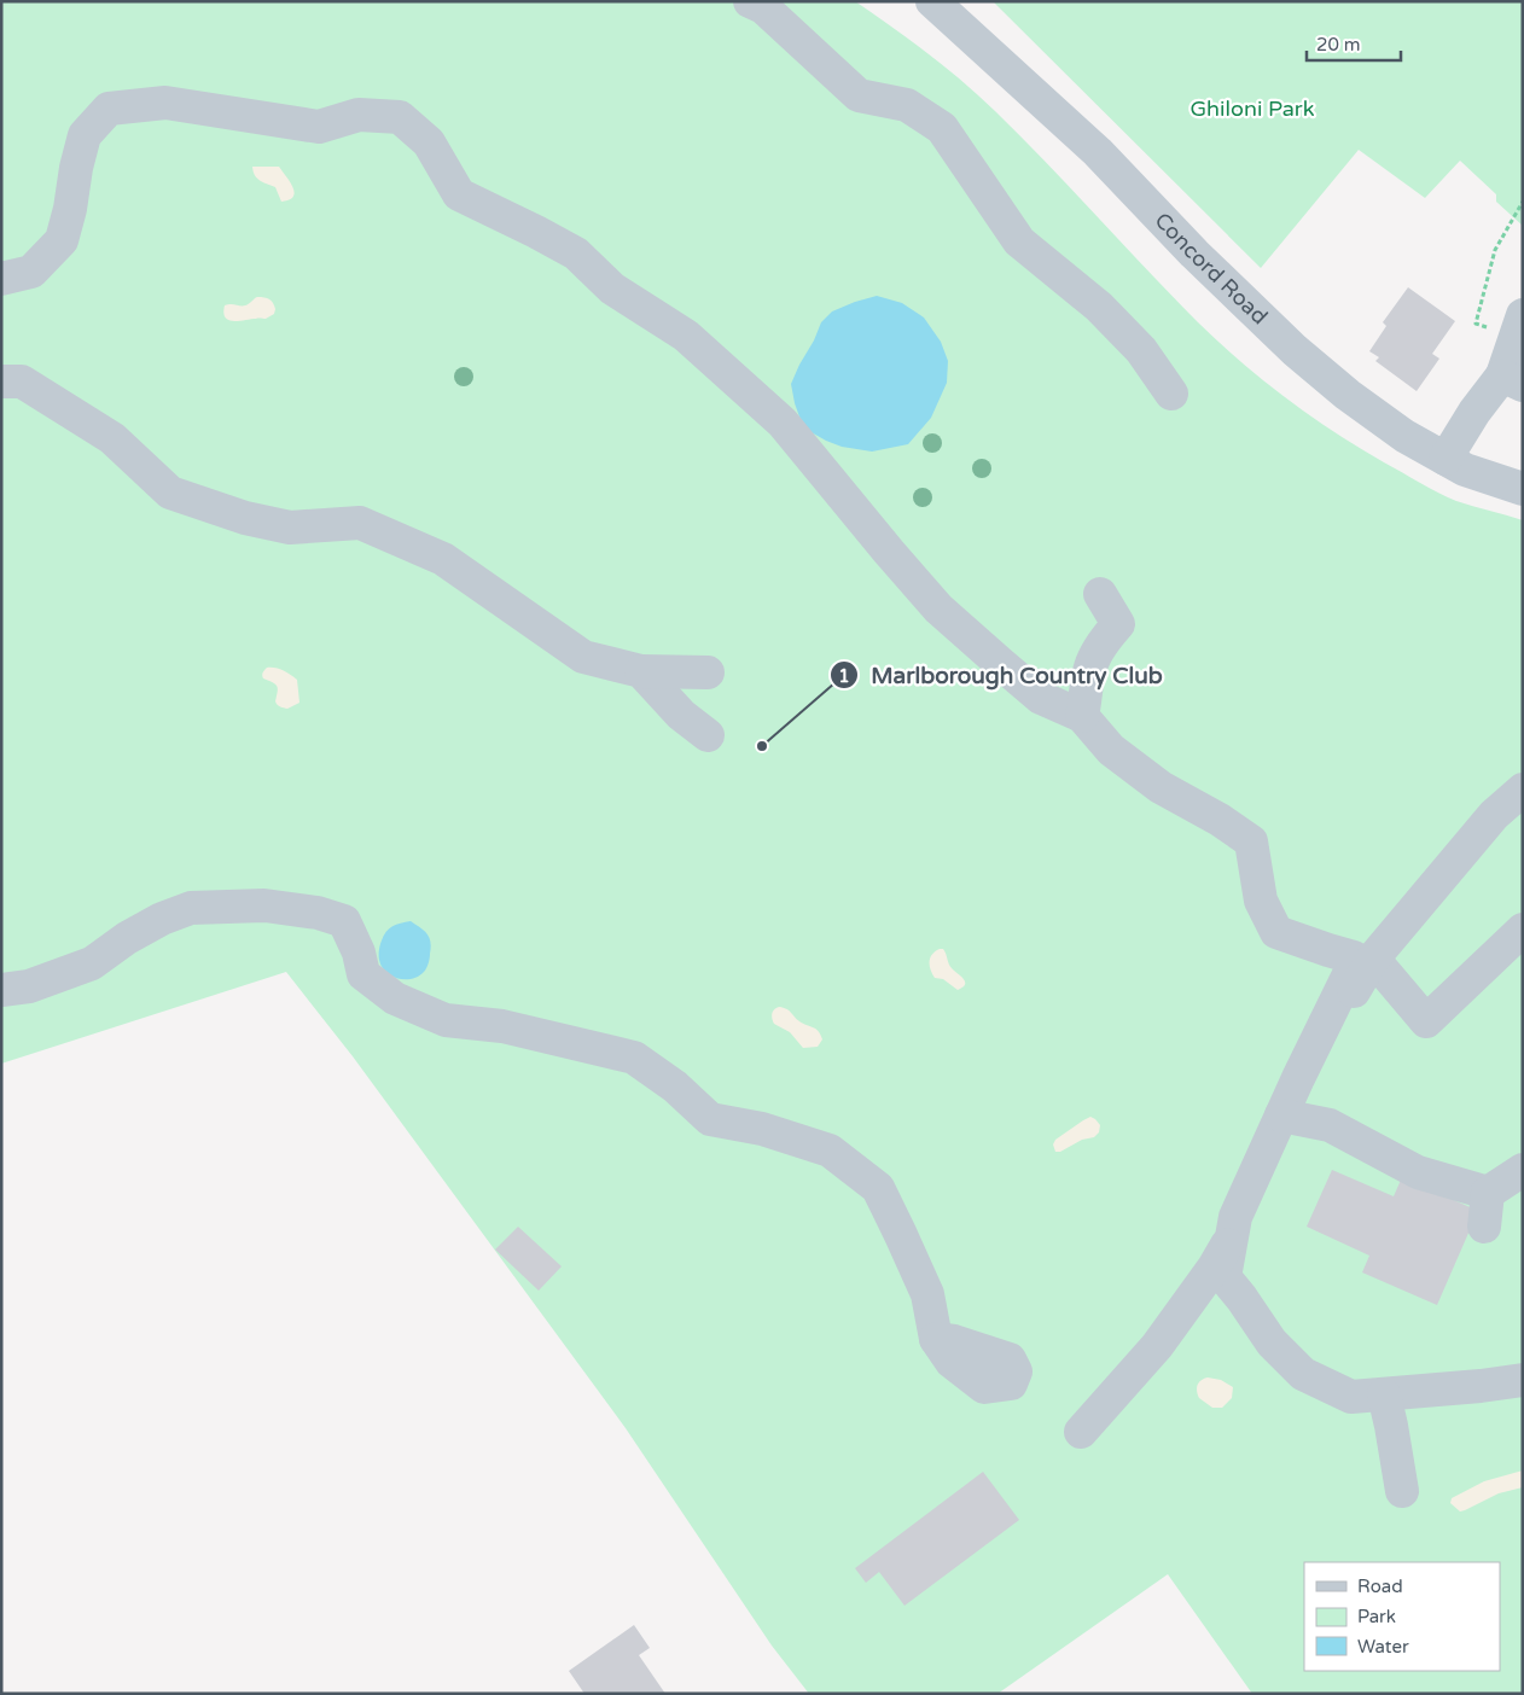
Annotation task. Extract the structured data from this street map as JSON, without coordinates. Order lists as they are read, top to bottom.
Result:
{
  "streets": {
    "street": ["Concord Road"]
  },
  "parks": ["Ghiloni Park"],
  "places": ["Marlborough Country Club"],
  "legend": ["Road", "Park", "Water"],
  "scale_bar": "20 m"
}
